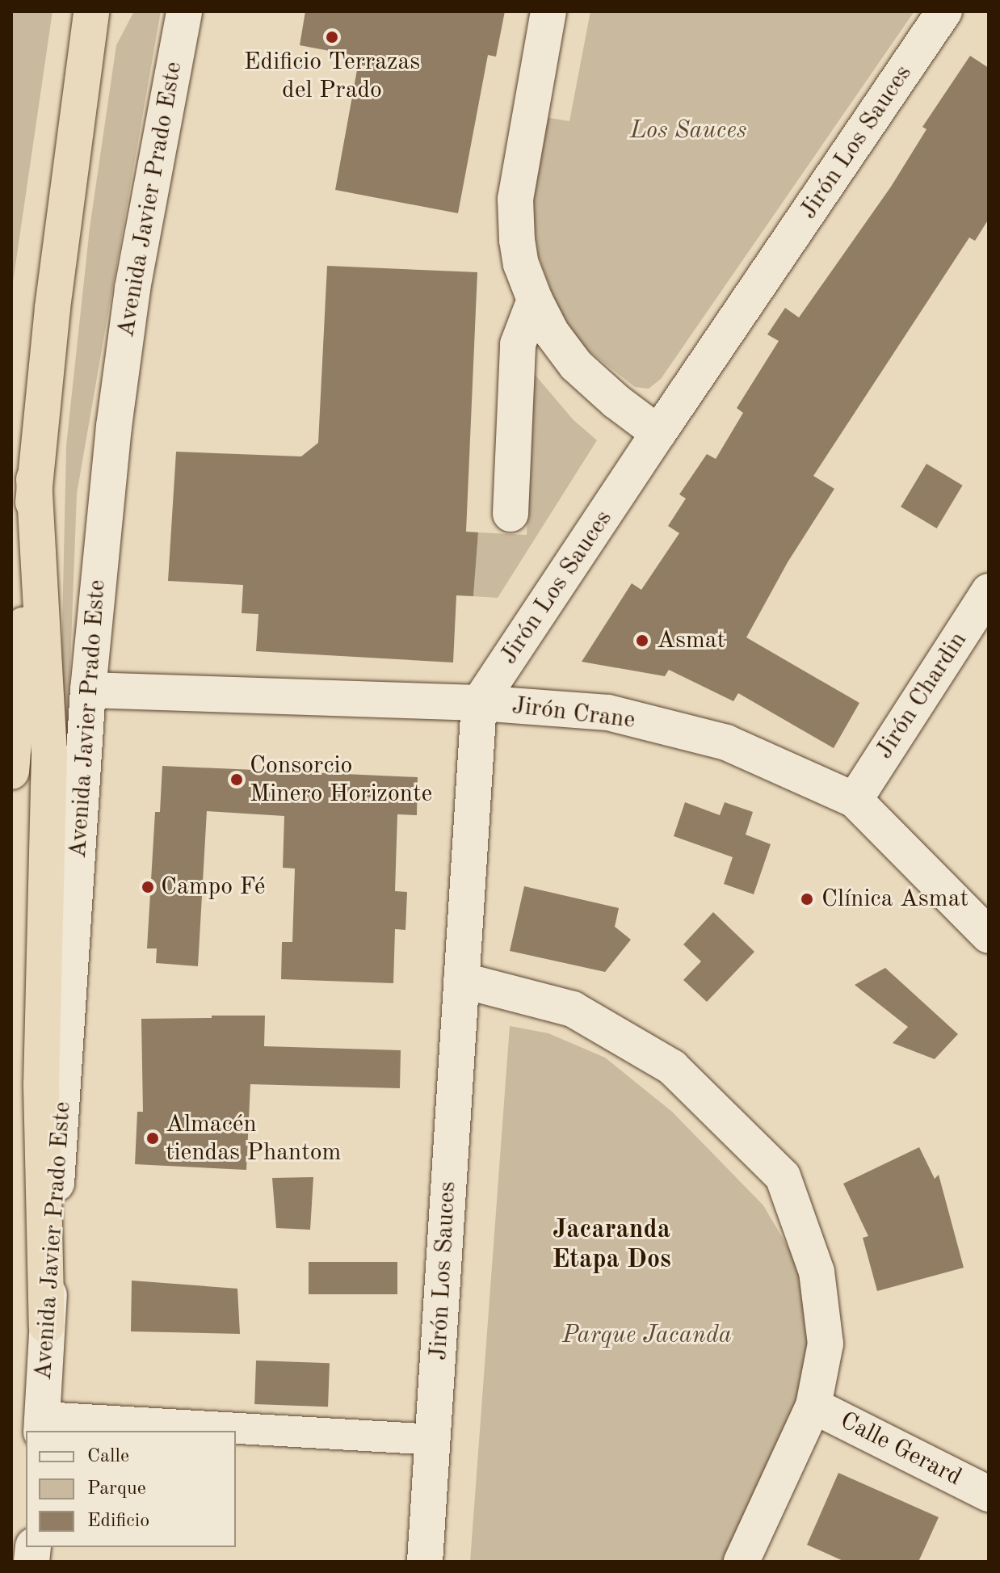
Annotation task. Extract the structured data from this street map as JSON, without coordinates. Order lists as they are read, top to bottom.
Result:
{
  "streets": {
    "street": [
      "Jirón Los Sauces",
      "Avenida Javier Prado Este",
      "Jirón Chardin",
      "Jirón Crane",
      "Calle Gerard"
    ]
  },
  "crossings": [
    ["Jirón Los Sauces", "Jirón Crane"],
    ["Avenida Javier Prado Este", "Jirón Crane"],
    ["Jirón Chardin", "Jirón Crane"]
  ],
  "districts": ["Jacaranda Etapa Dos"],
  "parks": ["Los Sauces", "Parque Jacanda"],
  "places": [
    "Edificio Terrazas del Prado",
    "Asmat",
    "Consorcio Minero Horizonte",
    "Campo Fé",
    "Clínica Asmat",
    "Almacén tiendas Phantom"
  ],
  "legend": ["Calle", "Parque", "Edificio"]
}
